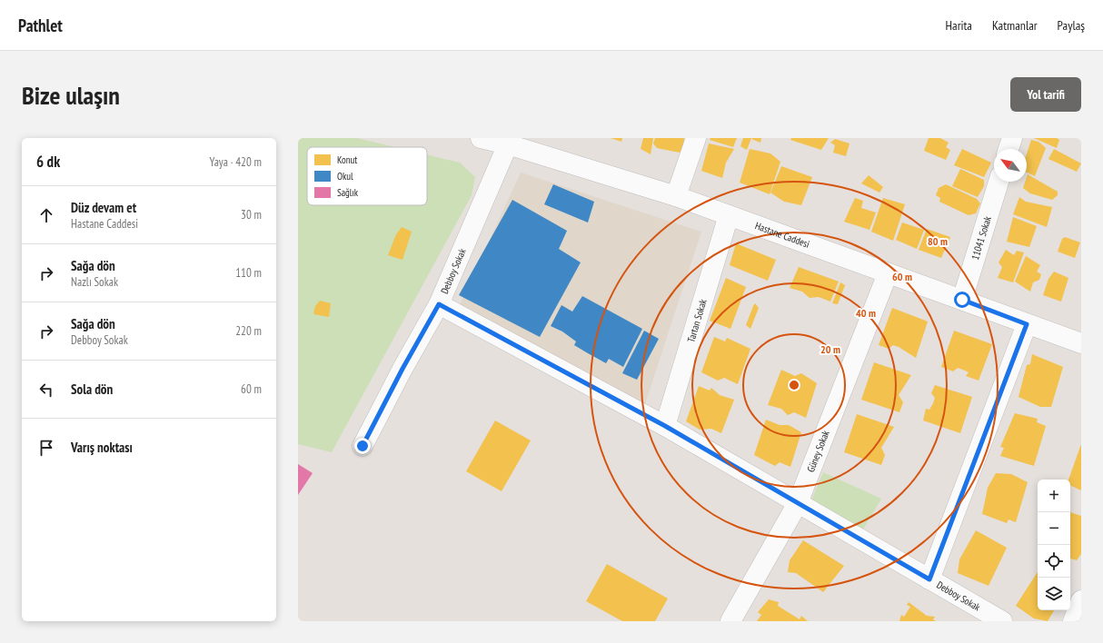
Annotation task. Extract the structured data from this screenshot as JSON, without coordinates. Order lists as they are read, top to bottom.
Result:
{
  "streets": {
    "street": [
      "Hastane Caddesi",
      "11041 Sokak",
      "Debboy Sokak",
      "Tartan Sokak",
      "Güney Sokak"
    ]
  },
  "crossings": [
    ["Hastane Caddesi", "11041 Sokak"],
    ["Hastane Caddesi", "Debboy Sokak"],
    ["Hastane Caddesi", "Tartan Sokak"],
    ["Hastane Caddesi", "Güney Sokak"],
    ["Debboy Sokak", "Tartan Sokak"],
    ["Debboy Sokak", "Güney Sokak"]
  ],
  "legend": ["Konut", "Okul", "Sağlık"],
  "north": "top left",
  "page": {
    "header": "Pathlet",
    "nav": ["Harita", "Katmanlar", "Paylaş"],
    "buttons": "Yol tarifi",
    "title": "Bize ulaşın",
    "heading": ["6 dk", "Yaya · 420 m"],
    "list": [
      ["Düz devam et", "Hastane Caddesi", "30 m"],
      ["Sağa dön", "Nazlı Sokak", "110 m"],
      ["Sağa dön", "Debboy Sokak", "220 m"],
      ["Sola dön", "60 m"],
      "Varış noktası"
    ],
    "map_buttons": ["+", "−"]
  },
  "rings": [
    "80 m",
    "60 m",
    "40 m",
    "20 m"
  ]
}
